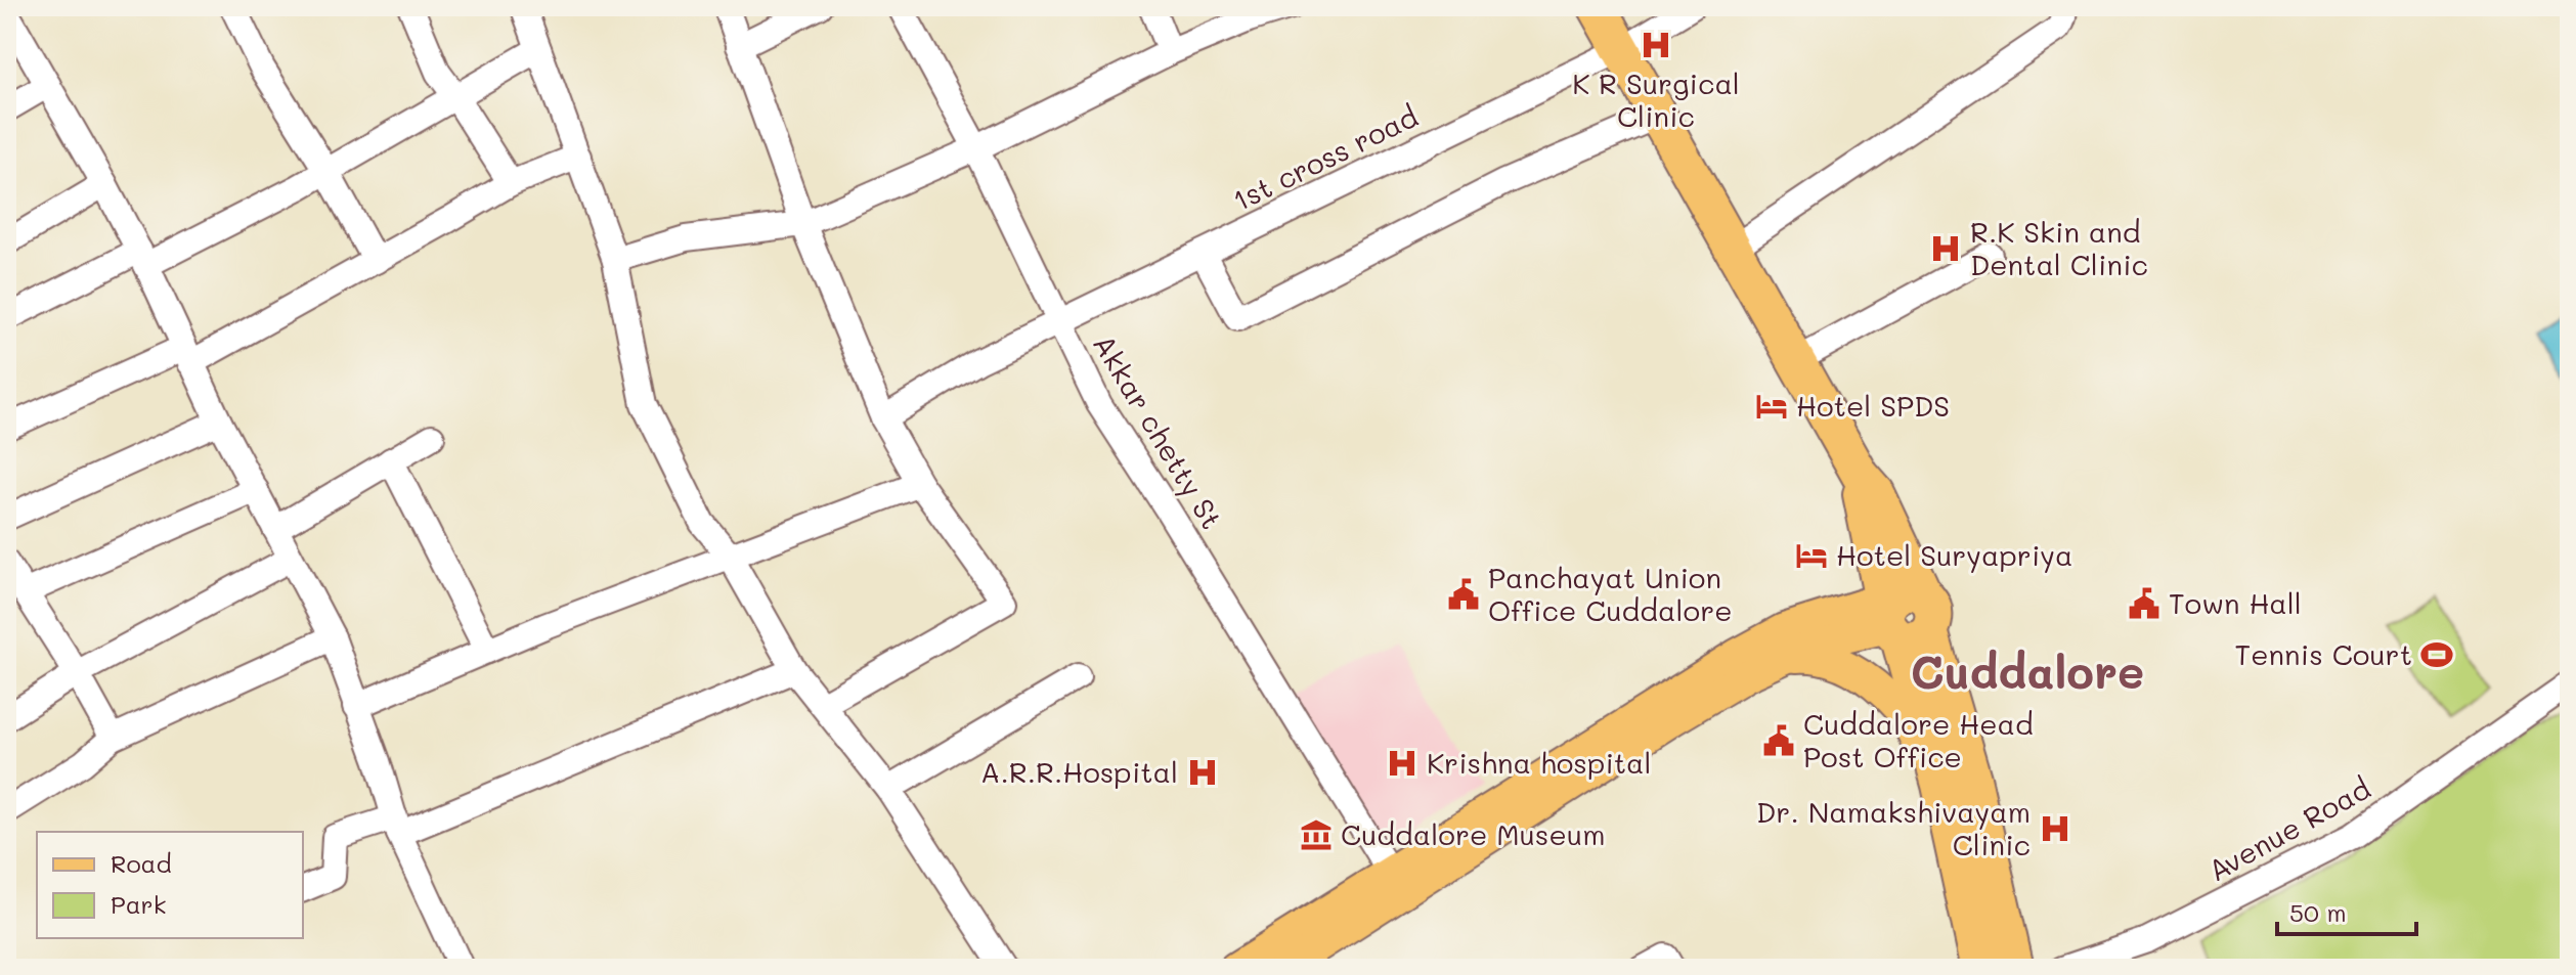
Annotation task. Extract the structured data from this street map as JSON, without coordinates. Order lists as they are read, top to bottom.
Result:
{
  "streets": {
    "street": ["1st cross road", "Akkar chetty St", "Avenue Road"]
  },
  "crossings": [
    ["1st cross road", "Akkar chetty St"]
  ],
  "districts": ["Cuddalore"],
  "places": {
    "hospital": [
      "K R Surgical Clinic",
      "R.K Skin and Dental Clinic",
      "Krishna hospital",
      "A.R.R.Hospital",
      "Dr. Namakshivayam Clinic"
    ],
    "hotel": ["Hotel SPDS", "Hotel Suryapriya"],
    "public building": ["Panchayat Union Office Cuddalore", "Town Hall", "Cuddalore Head Post Office"],
    "sports": ["Tennis Court"],
    "museum": ["Cuddalore Museum"]
  },
  "legend": ["Road", "Park"],
  "scale_bar": "50 m"
}
